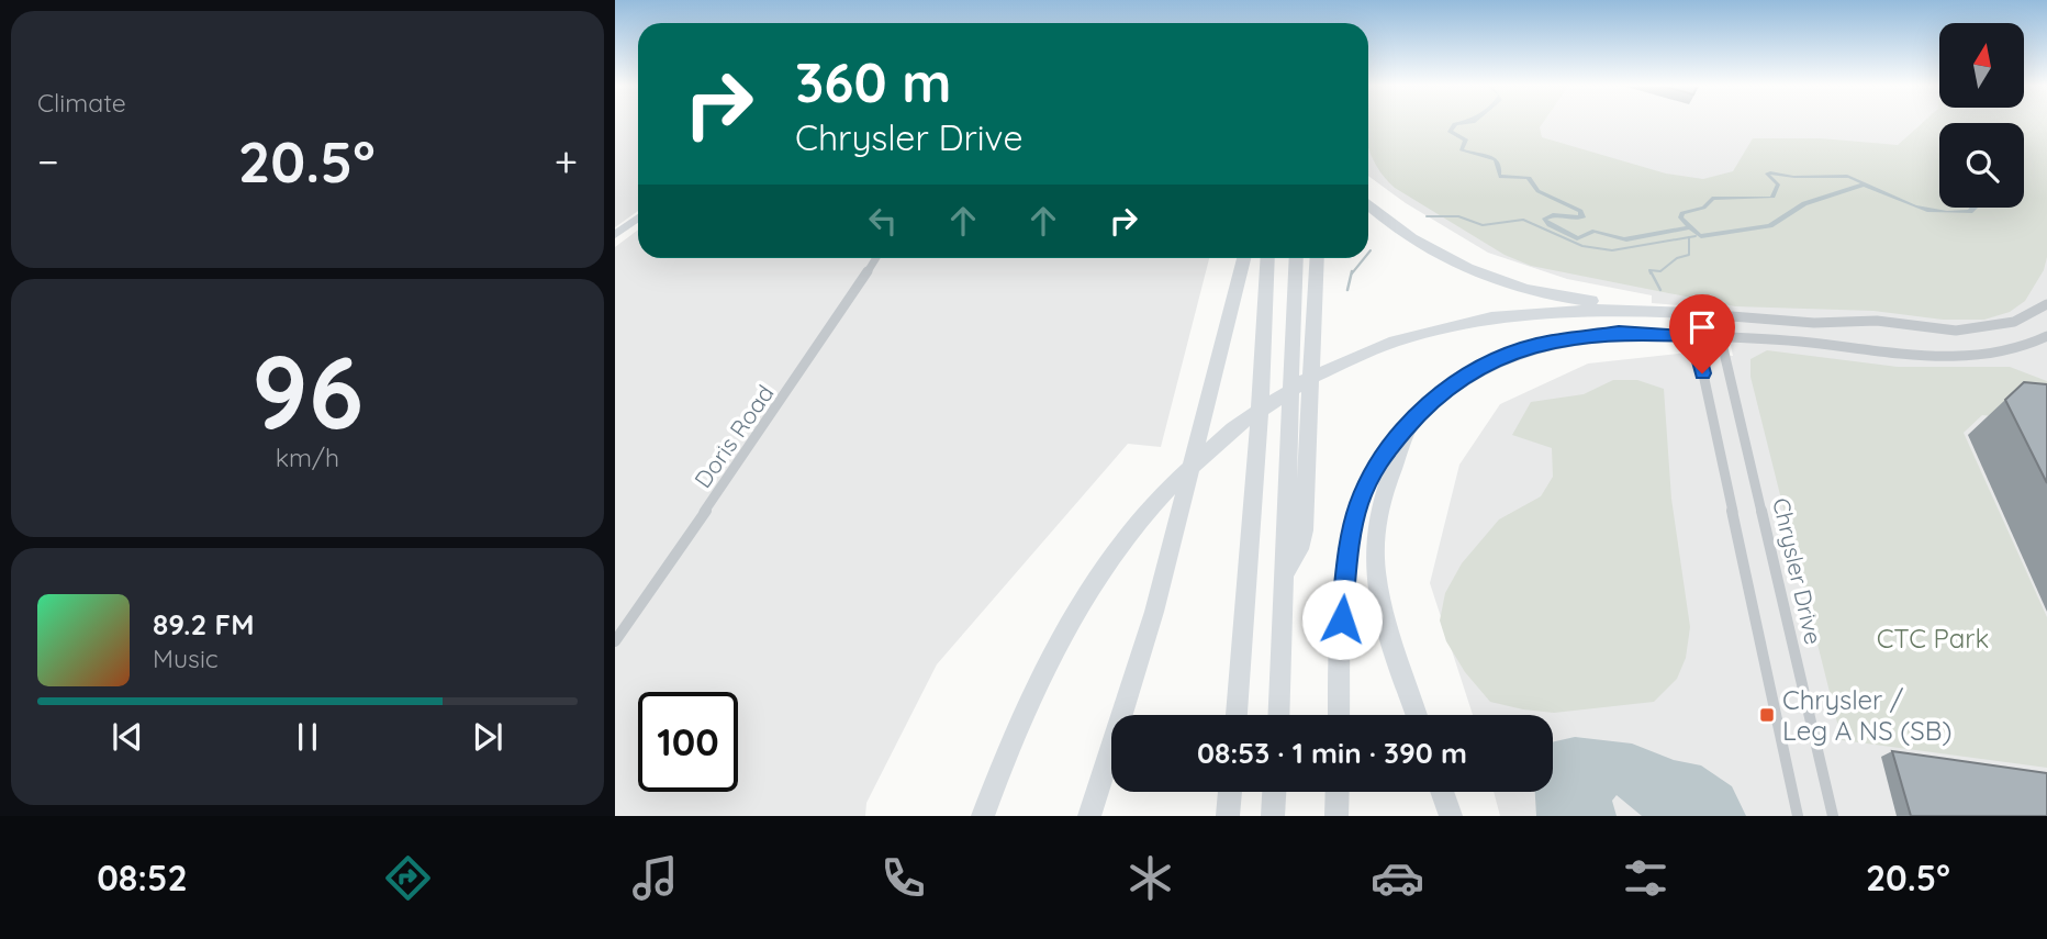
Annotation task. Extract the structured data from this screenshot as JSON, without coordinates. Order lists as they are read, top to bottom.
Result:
{
  "streets": {
    "street": ["Doris Road", "Chrysler Drive"]
  },
  "parks": ["CTC Park"],
  "places": {
    "transit": ["Chrysler / Leg A NS (SB)"]
  },
  "north": "top",
  "page": {
    "tile": [
      "Climate",
      ["96", "km/h"]
    ],
    "turn": ["360 m", "Chrysler Drive"],
    "heat": ["−", "20.5°", "+"],
    "song": ["89.2 FM", "Music"],
    "limit": "100",
    "trip": "08:53 · 1 min · 390 m",
    "tabs": ["08:52", "20.5°"]
  }
}
